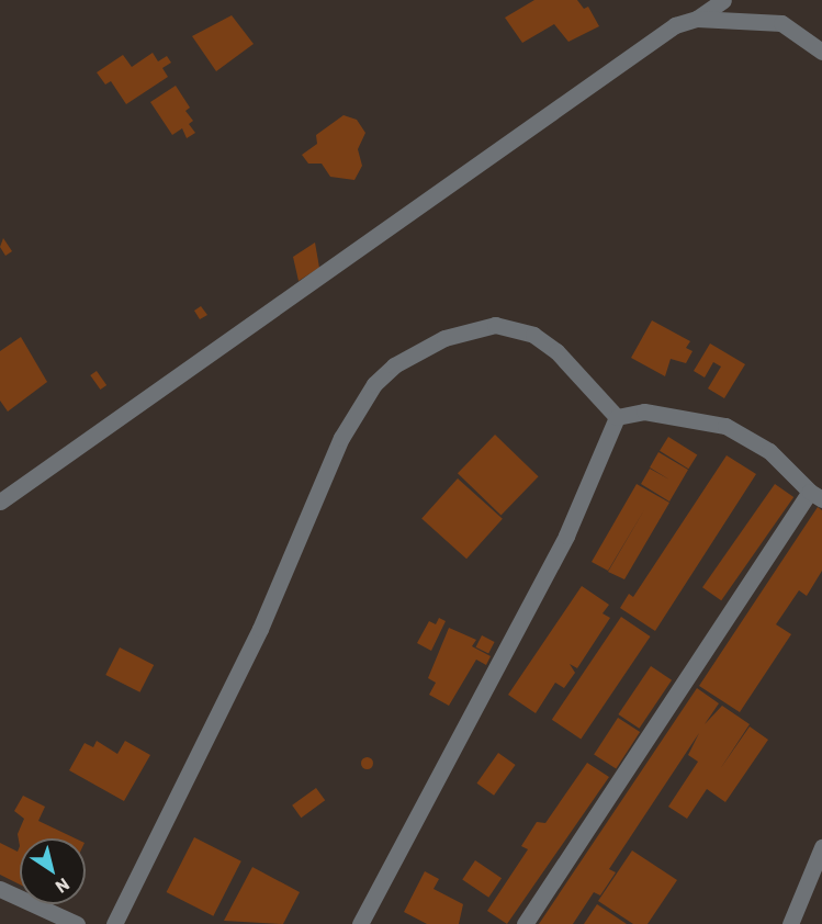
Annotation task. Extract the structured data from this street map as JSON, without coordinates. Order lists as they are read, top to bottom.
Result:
{
  "north": "bottom right"
}
